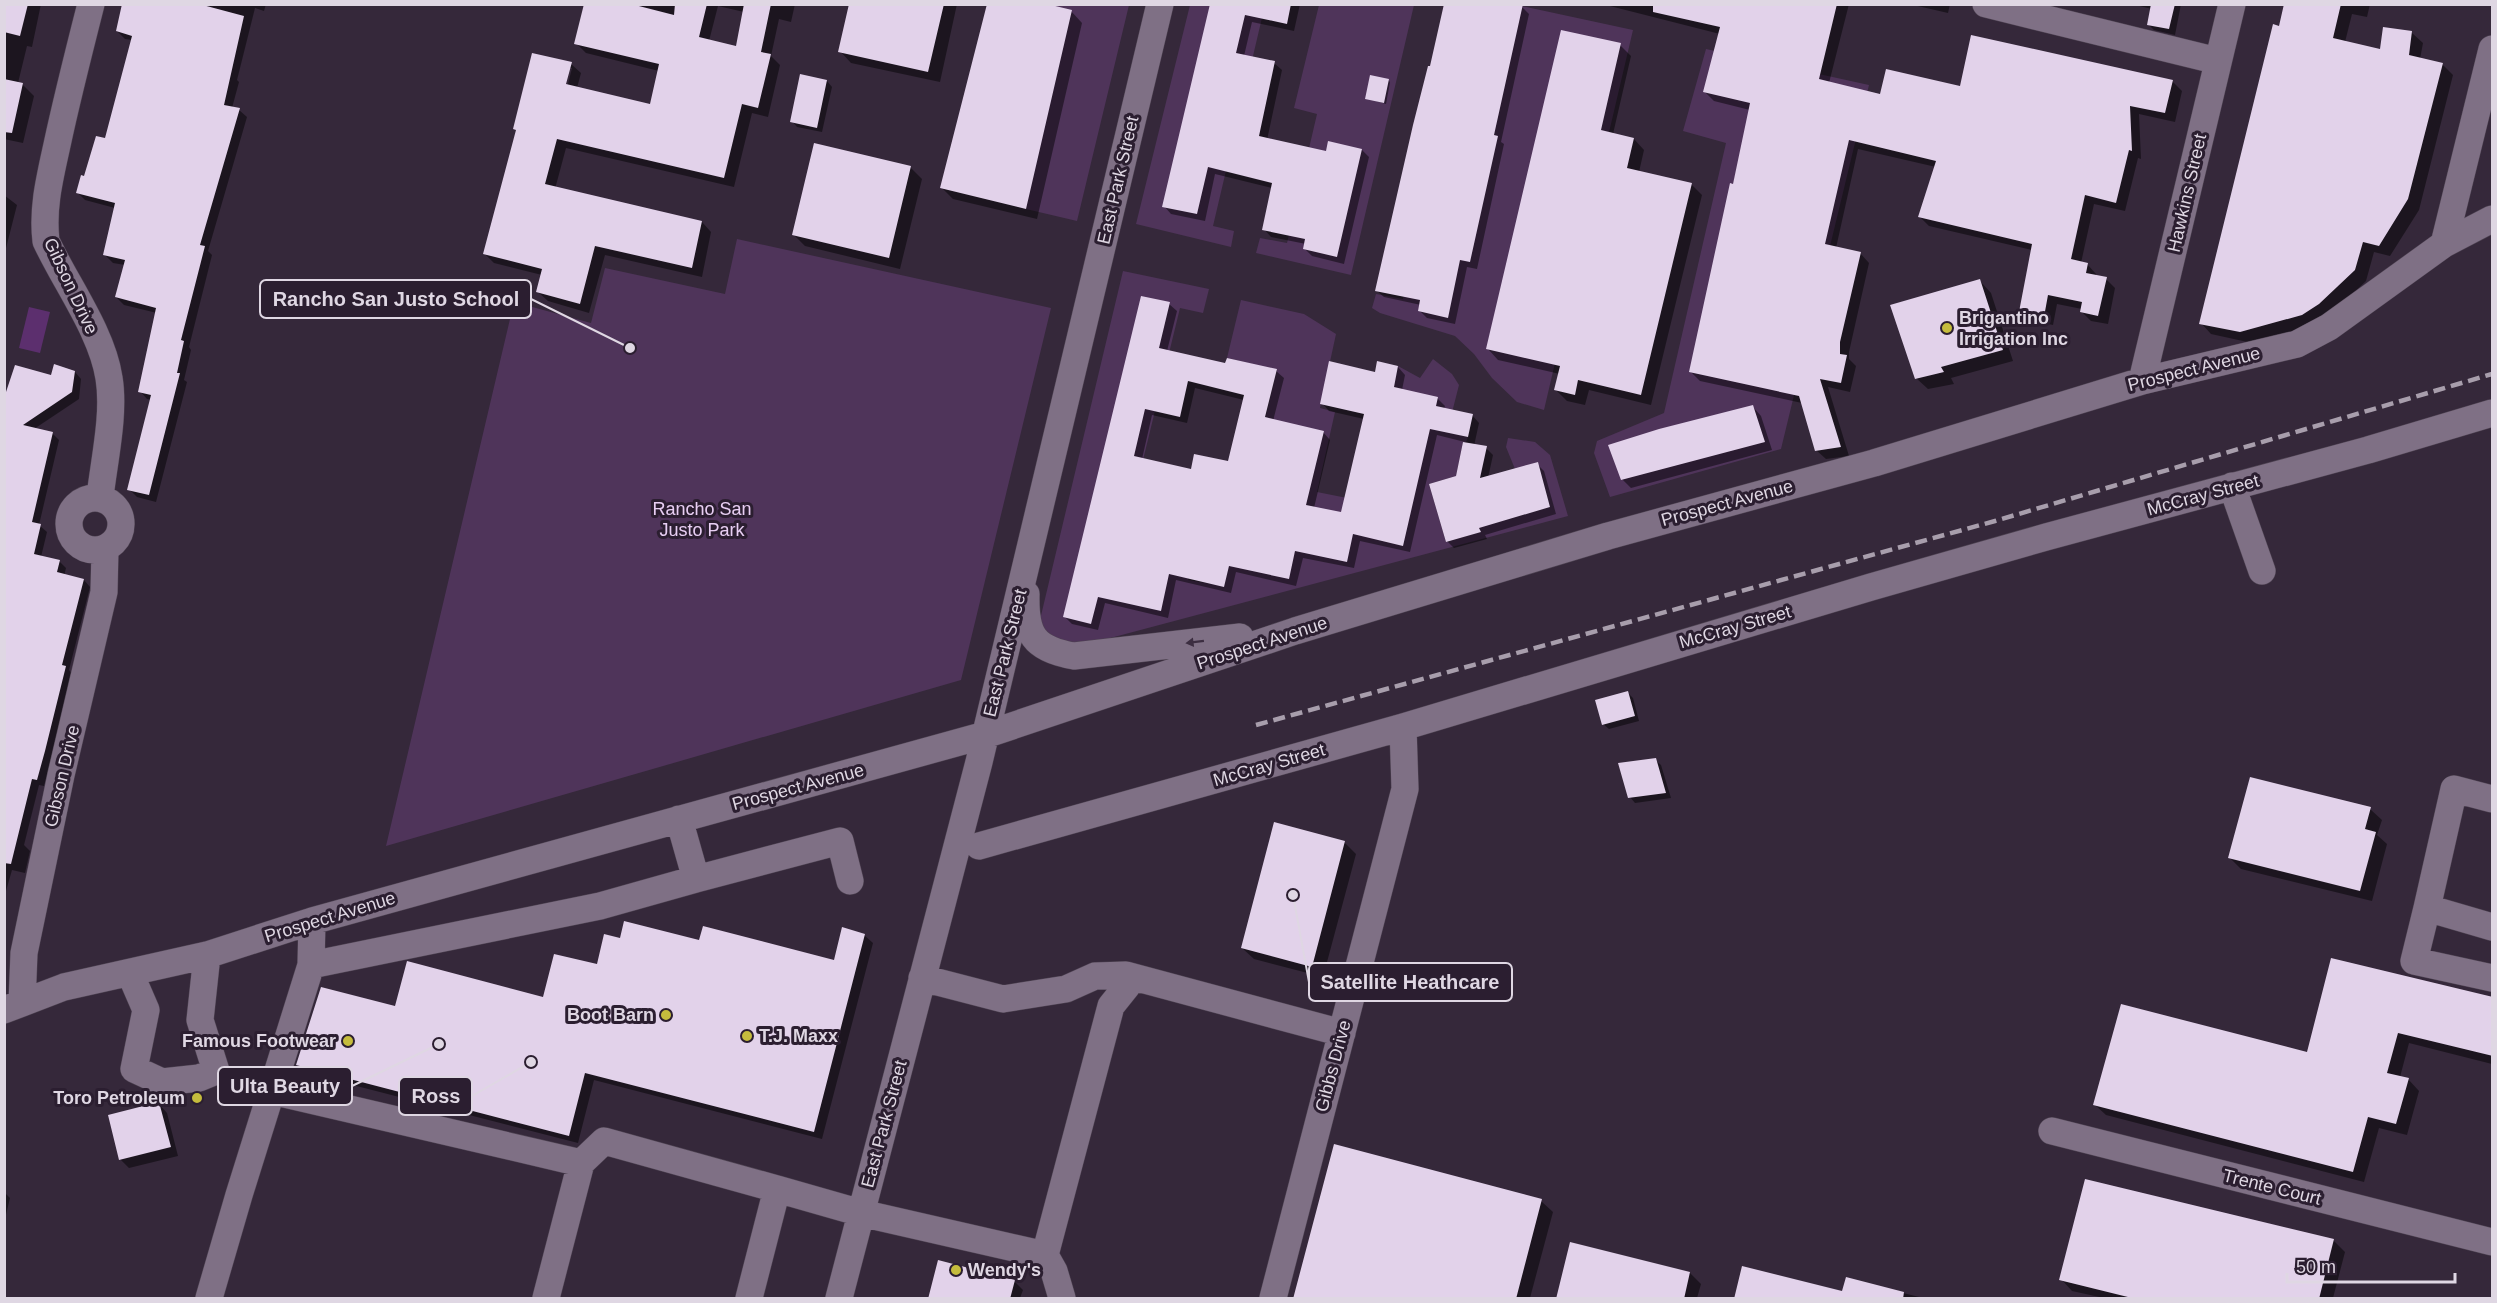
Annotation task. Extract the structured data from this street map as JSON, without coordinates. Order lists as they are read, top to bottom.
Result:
{
  "streets": {
    "street": [
      "East Park Street",
      "Hawkins Street",
      "Gibson Drive",
      "Prospect Avenue",
      "McCray Street",
      "Gibbs Drive",
      "Trente Court"
    ]
  },
  "crossings": [
    ["East Park Street", "Prospect Avenue"],
    ["Hawkins Street", "Prospect Avenue"],
    ["Gibson Drive", "Prospect Avenue"],
    ["McCray Street", "Gibbs Drive"]
  ],
  "parks": ["Rancho San Justo Park"],
  "places": [
    "Brigantino Irrigation Inc",
    "Rancho San Justo School",
    "Satellite Heathcare",
    "Boot Barn",
    "T.J. Maxx",
    "Famous Footwear",
    "Ulta Beauty",
    "Ross",
    "Toro Petroleum",
    "Wendy's"
  ],
  "scale_bar": "50 m"
}
